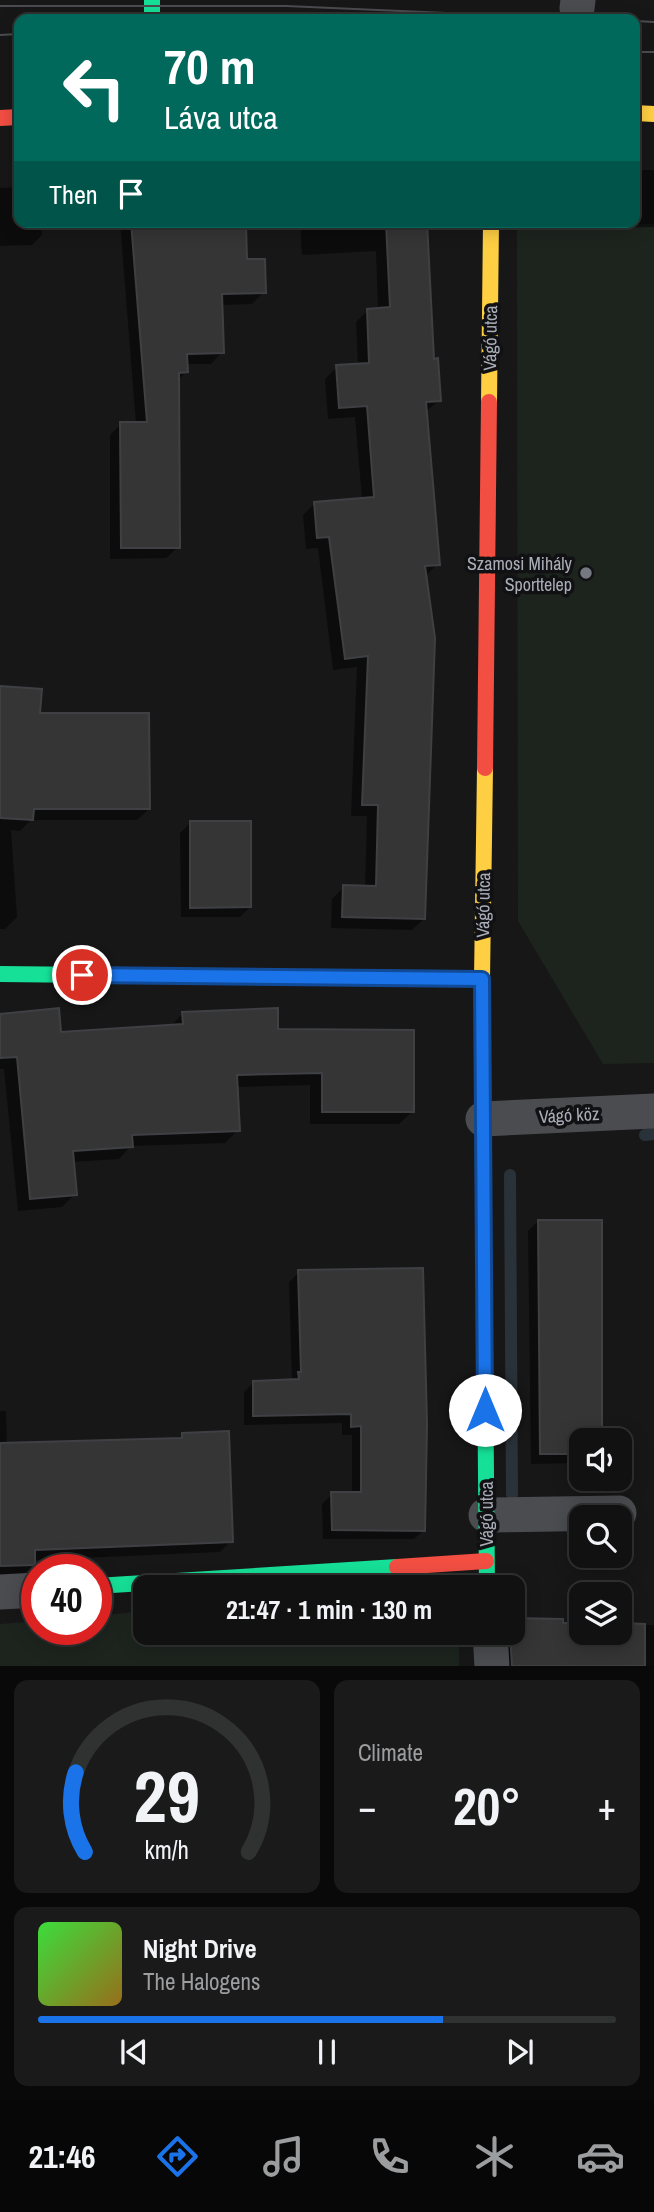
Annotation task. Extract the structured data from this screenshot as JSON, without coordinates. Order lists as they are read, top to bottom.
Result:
{
  "streets": {
    "street": ["Vágó utca", "Vágó köz"]
  },
  "crossings": [
    ["Vágó utca", "Vágó köz"]
  ],
  "places": ["Szamosi Mihály Sporttelep"],
  "page": {
    "turn": ["70 m", "Láva utca"],
    "then": "Then",
    "limit": "40",
    "trip": "21:47 · 1 min · 130 m",
    "tile": "Climate",
    "heat": ["−", "20°", "+"],
    "song": ["Night Drive", "The Halogens"],
    "tabs": "21:46",
    "gauge": ["29", "km/h"]
  }
}
